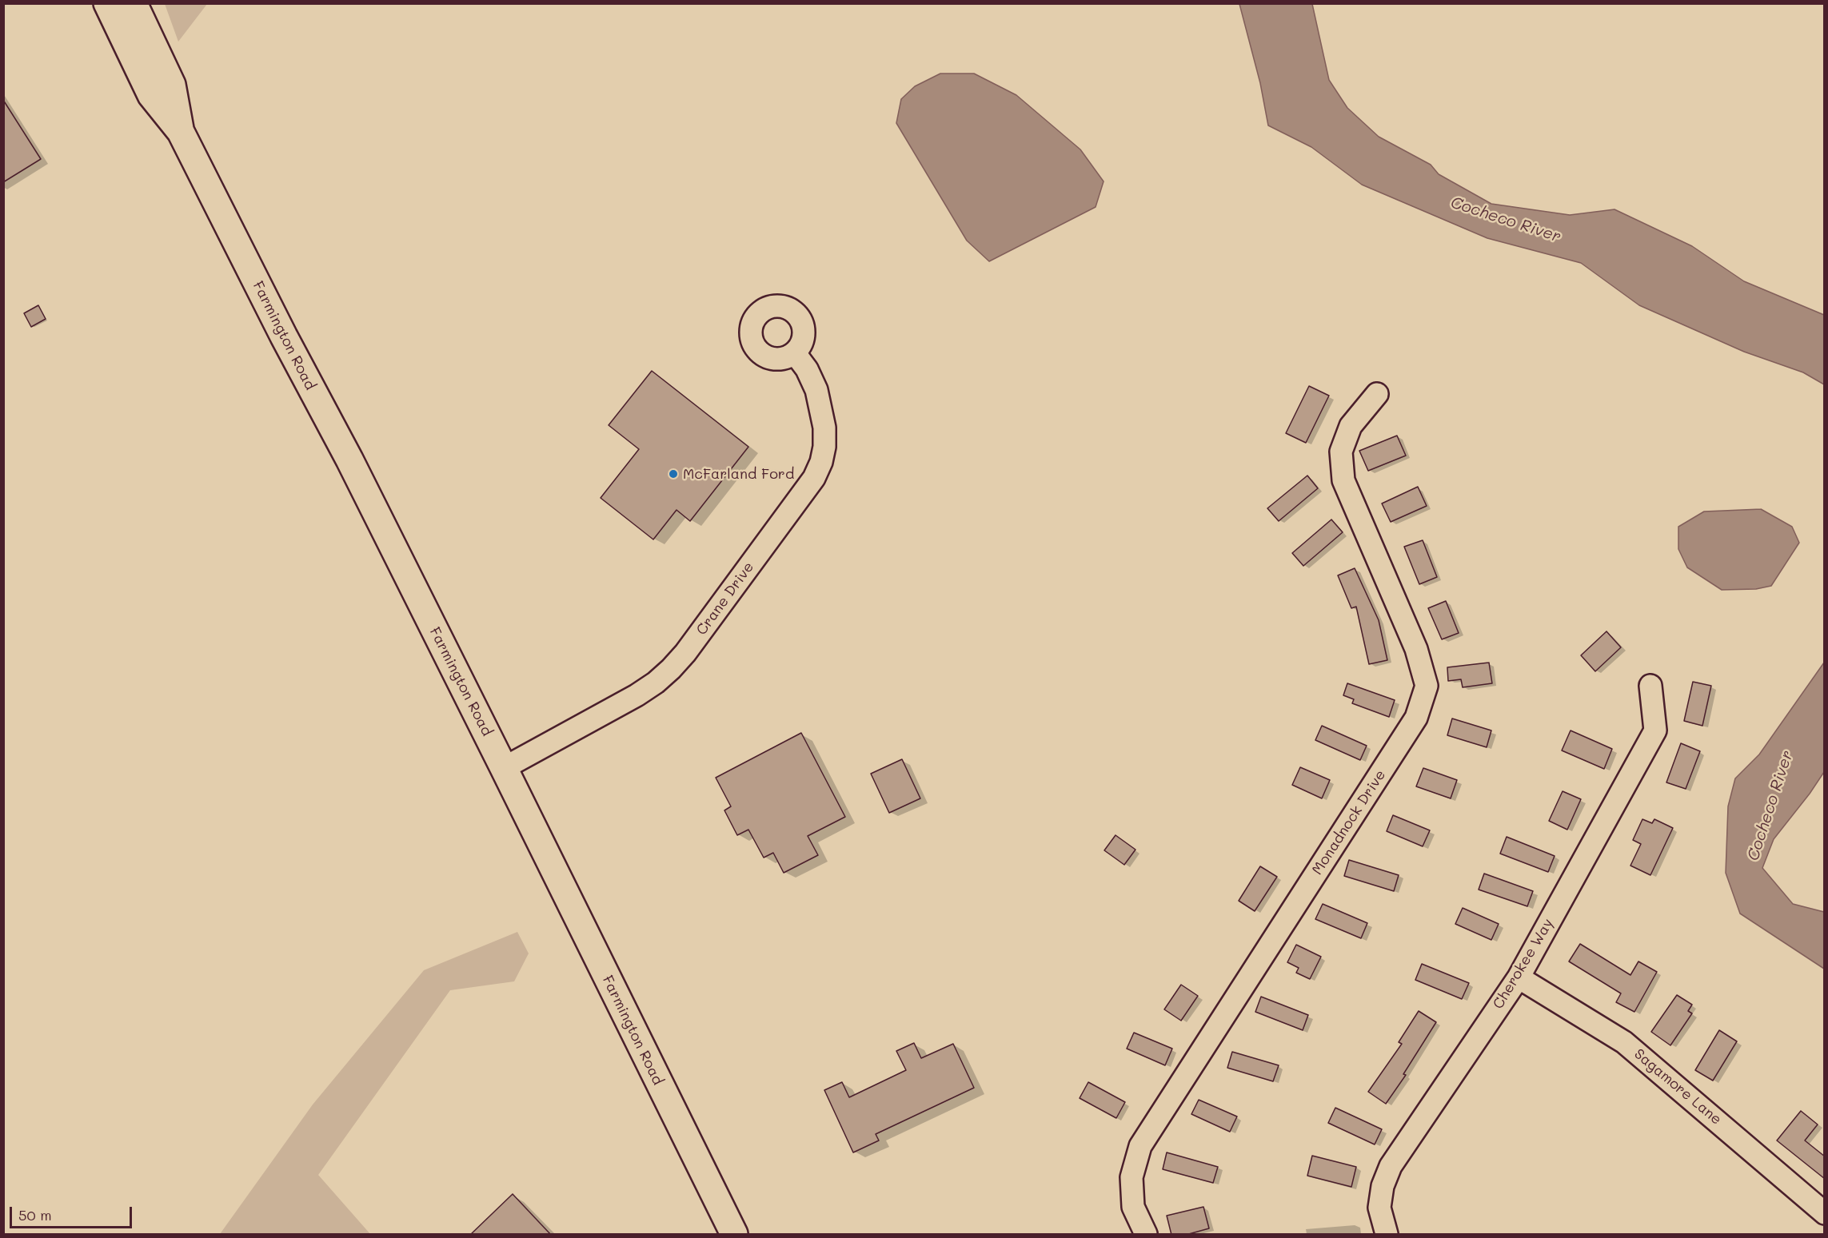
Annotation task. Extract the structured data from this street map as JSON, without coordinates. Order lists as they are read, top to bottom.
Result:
{
  "streets": {
    "highway": ["Farmington Road"],
    "street": [
      "Crane Drive",
      "Monadnock Drive",
      "Cherokee Way",
      "Sagamore Lane"
    ]
  },
  "crossings": [
    ["Farmington Road", "Crane Drive"],
    ["Cherokee Way", "Sagamore Lane"]
  ],
  "water": ["Cocheco River"],
  "places": ["McFarland Ford"],
  "scale_bar": "50 m"
}
